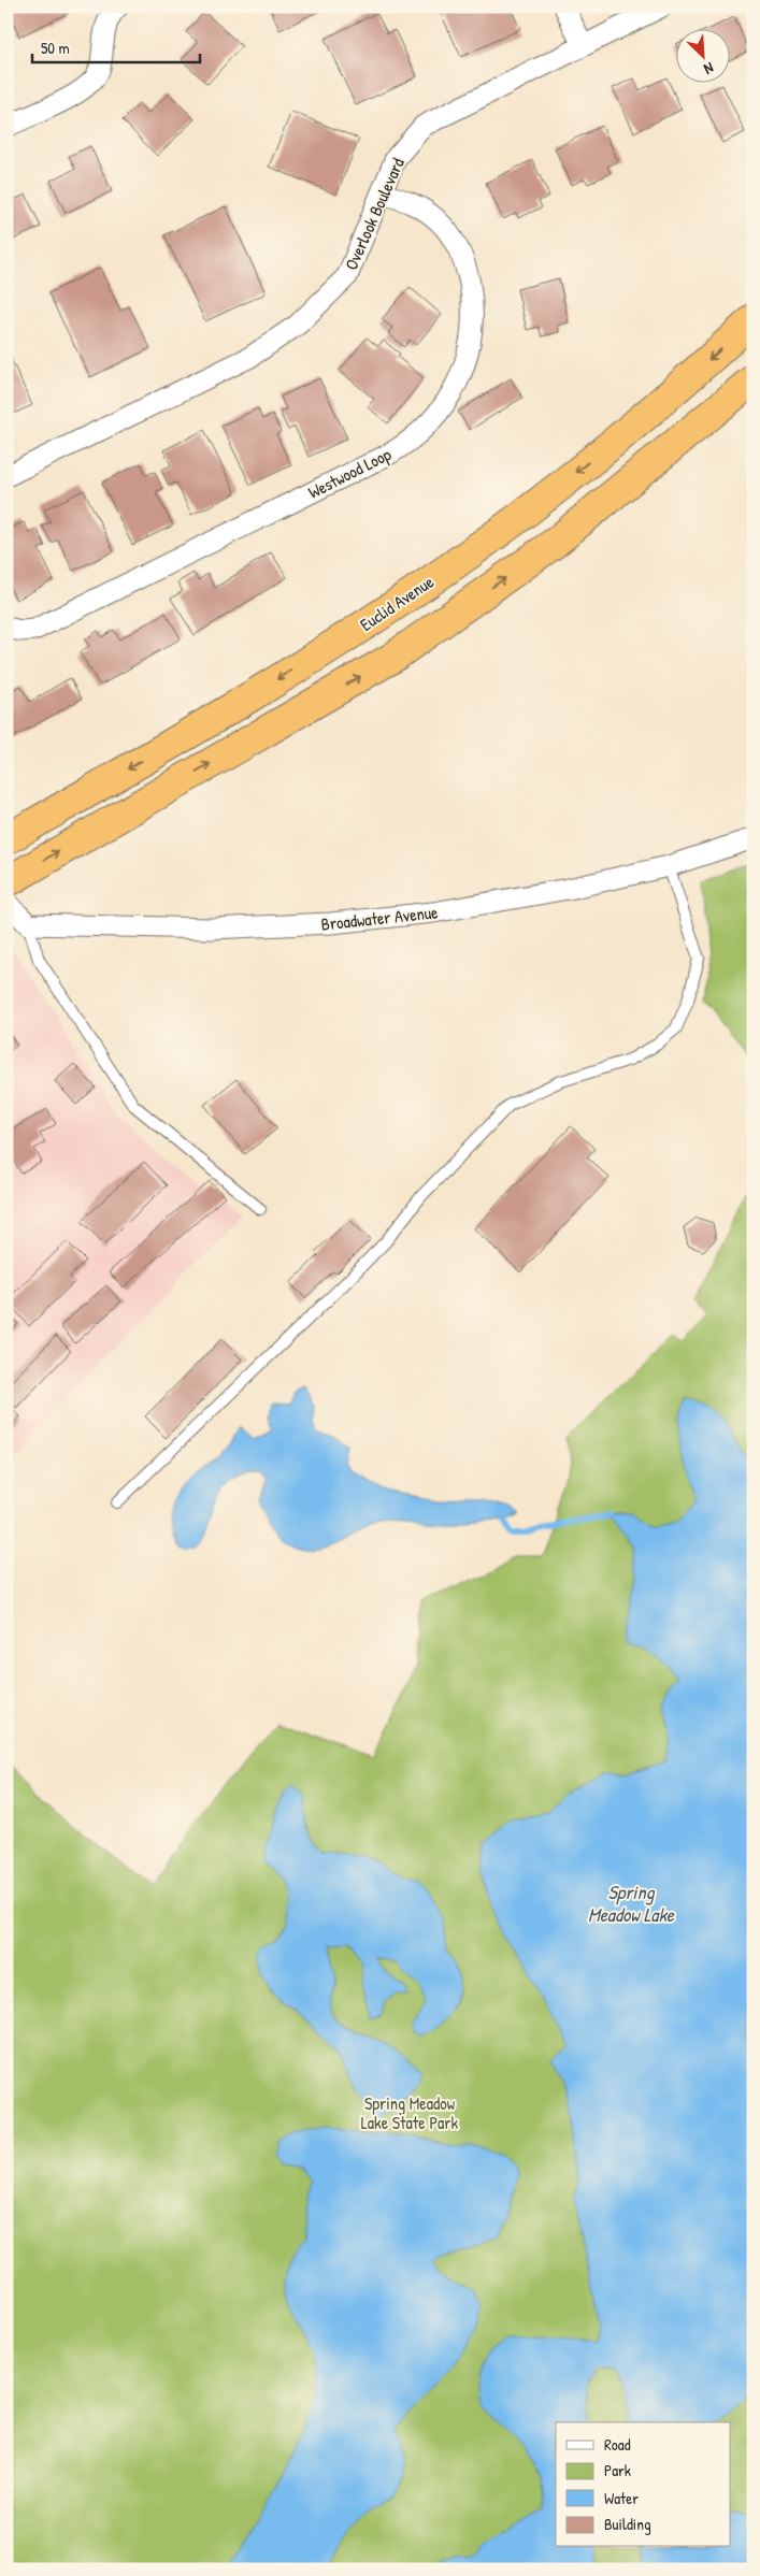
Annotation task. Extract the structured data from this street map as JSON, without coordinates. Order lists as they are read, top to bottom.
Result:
{
  "streets": {
    "highway": ["Euclid Avenue"],
    "street": ["Overlook Boulevard", "Westwood Loop", "Broadwater Avenue"]
  },
  "crossings": [
    ["Overlook Boulevard", "Westwood Loop"]
  ],
  "water": ["Spring Meadow Lake"],
  "parks": ["Spring Meadow Lake State Park"],
  "legend": [
    "Road",
    "Park",
    "Water",
    "Building"
  ],
  "scale_bar": "50 m",
  "north": "bottom right"
}
